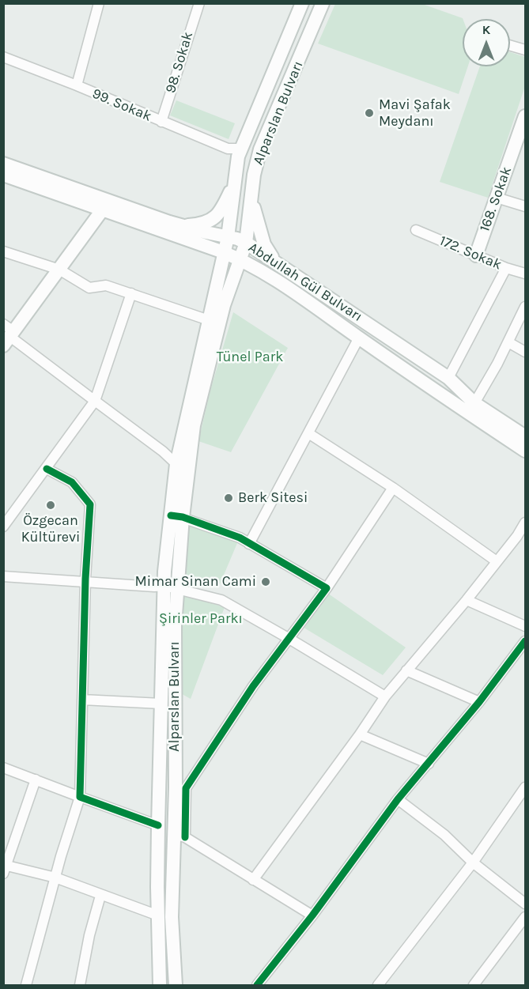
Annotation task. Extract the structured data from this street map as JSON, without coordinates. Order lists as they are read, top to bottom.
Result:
{
  "streets": {
    "main road": ["Alparslan Bulvarı", "168. Sokak", "Abdullah Gül Bulvarı"],
    "street": ["98. Sokak", "99. Sokak", "172. Sokak"]
  },
  "crossings": [
    ["98. Sokak", "99. Sokak"],
    ["99. Sokak", "Alparslan Bulvarı"],
    ["Alparslan Bulvarı", "Abdullah Gül Bulvarı"],
    ["168. Sokak", "172. Sokak"]
  ],
  "parks": ["Tünel Park", "Şirinler Parkı"],
  "places": [
    "Mavi Şafak Meydanı",
    "Berk Sitesi",
    "Özgecan Kültürevi",
    "Mimar Sinan Cami"
  ],
  "north": "top"
}
